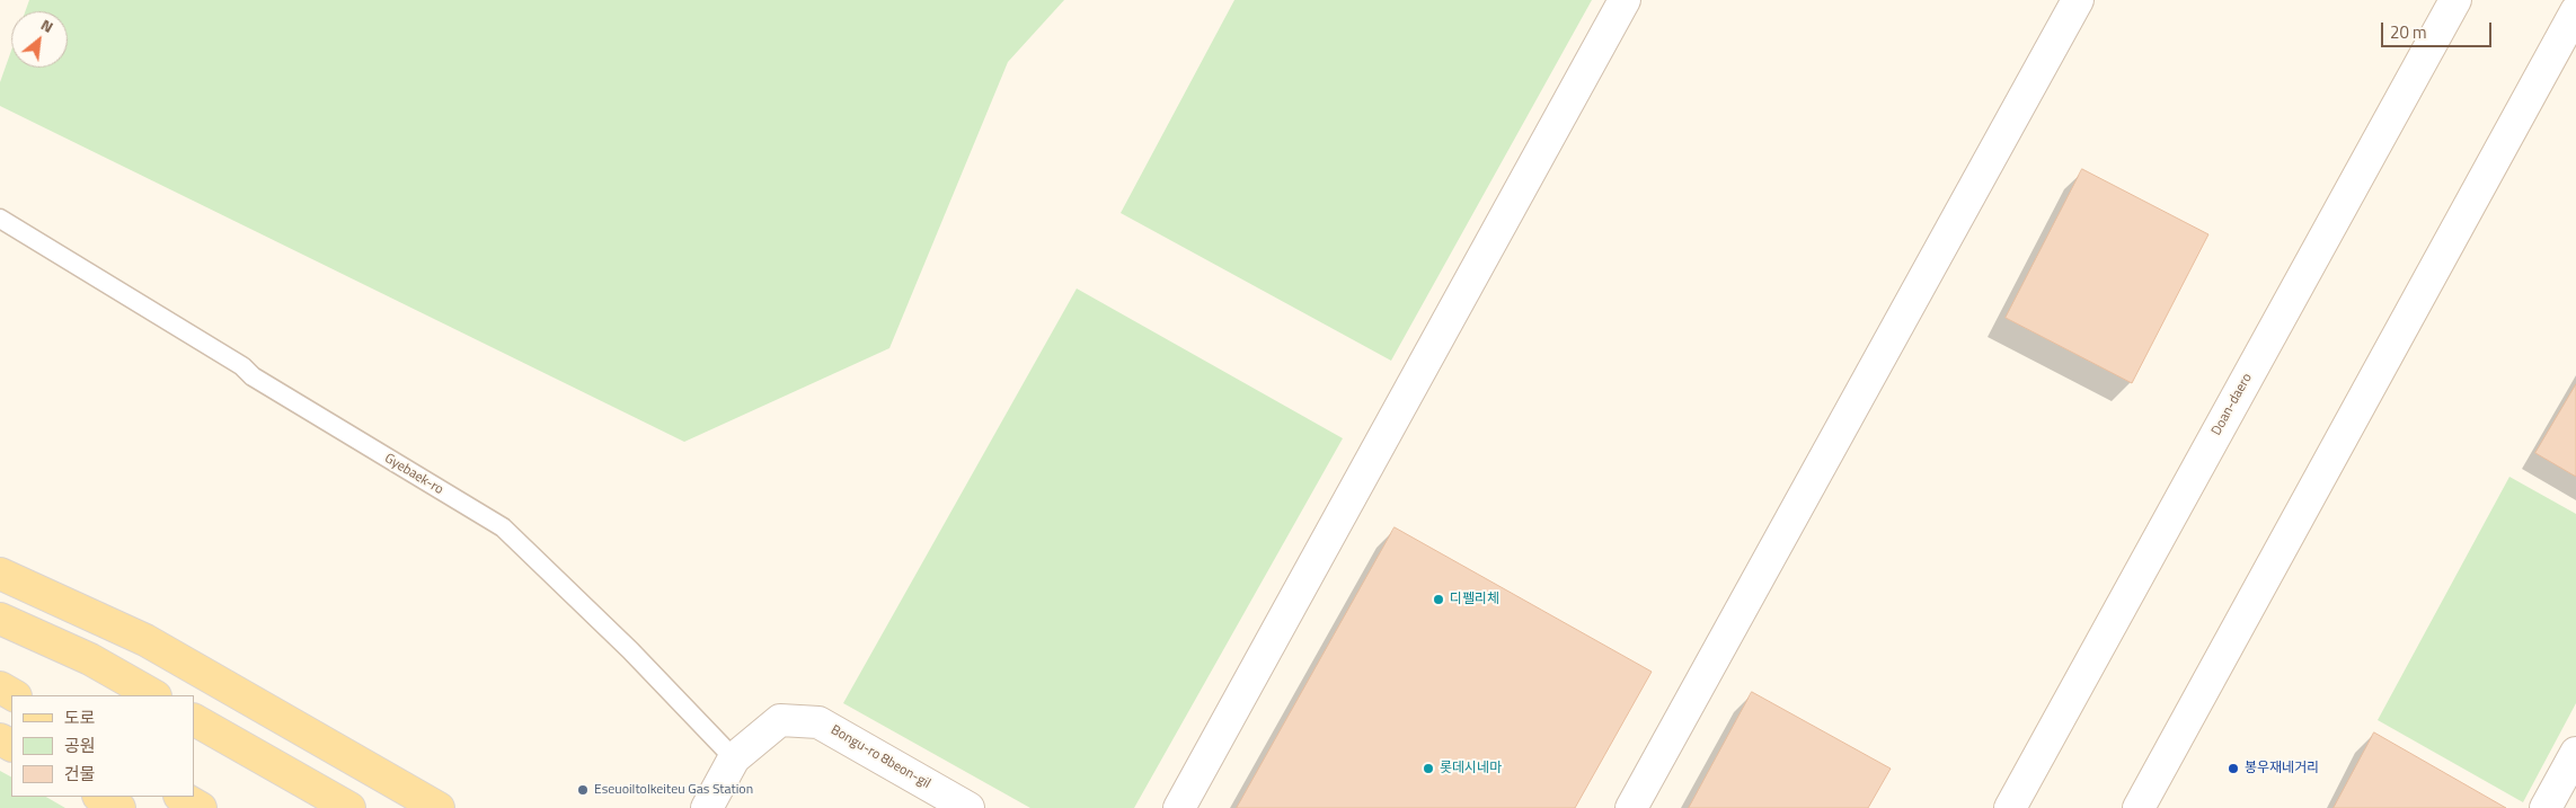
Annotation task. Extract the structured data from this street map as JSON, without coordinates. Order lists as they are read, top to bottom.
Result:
{
  "streets": {
    "street": ["Doan-daero", "Bongu-ro 8beon-gil"],
    "lane": ["Gyebaek-ro"]
  },
  "crossings": [
    ["Gyebaek-ro", "Bongu-ro 8beon-gil"]
  ],
  "places": [
    "디펠리체",
    "롯데시네마",
    "봉우재네거리",
    "Eseuoiltolkeiteu Gas Station"
  ],
  "legend": ["도로", "공원", "건물"],
  "scale_bar": "20 m",
  "north": "top right"
}
